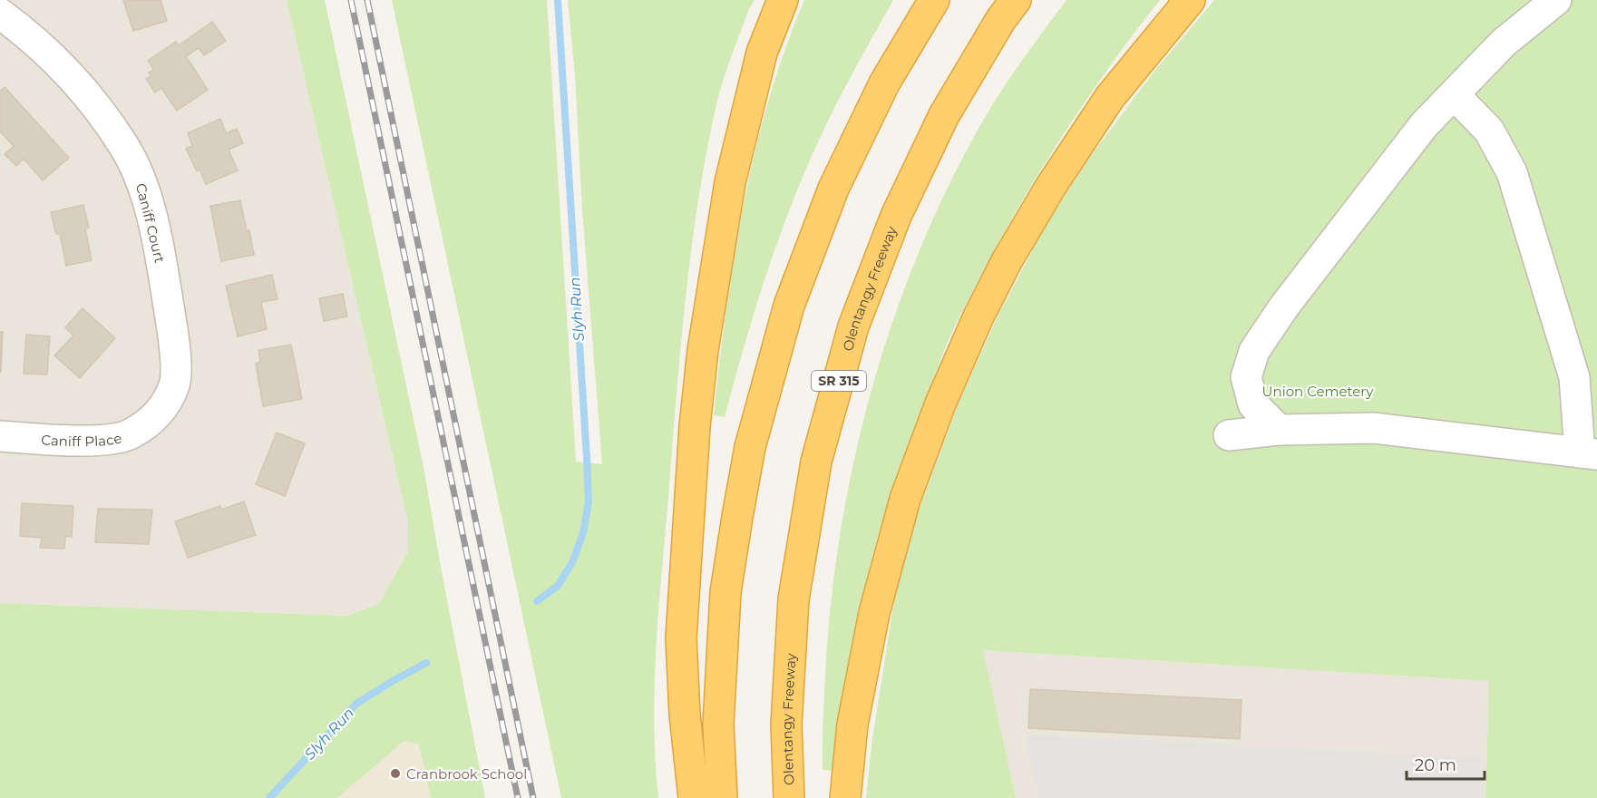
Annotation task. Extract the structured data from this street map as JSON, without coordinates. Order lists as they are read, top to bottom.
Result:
{
  "streets": {
    "highway": ["Olentangy Freeway", "SR 315"],
    "street": ["Caniff Court", "Caniff Place"]
  },
  "crossings": [
    ["Caniff Court", "Caniff Place"]
  ],
  "water": ["Slyh Run"],
  "parks": ["Union Cemetery"],
  "places": ["Cranbrook School"],
  "scale_bar": "20 m"
}
